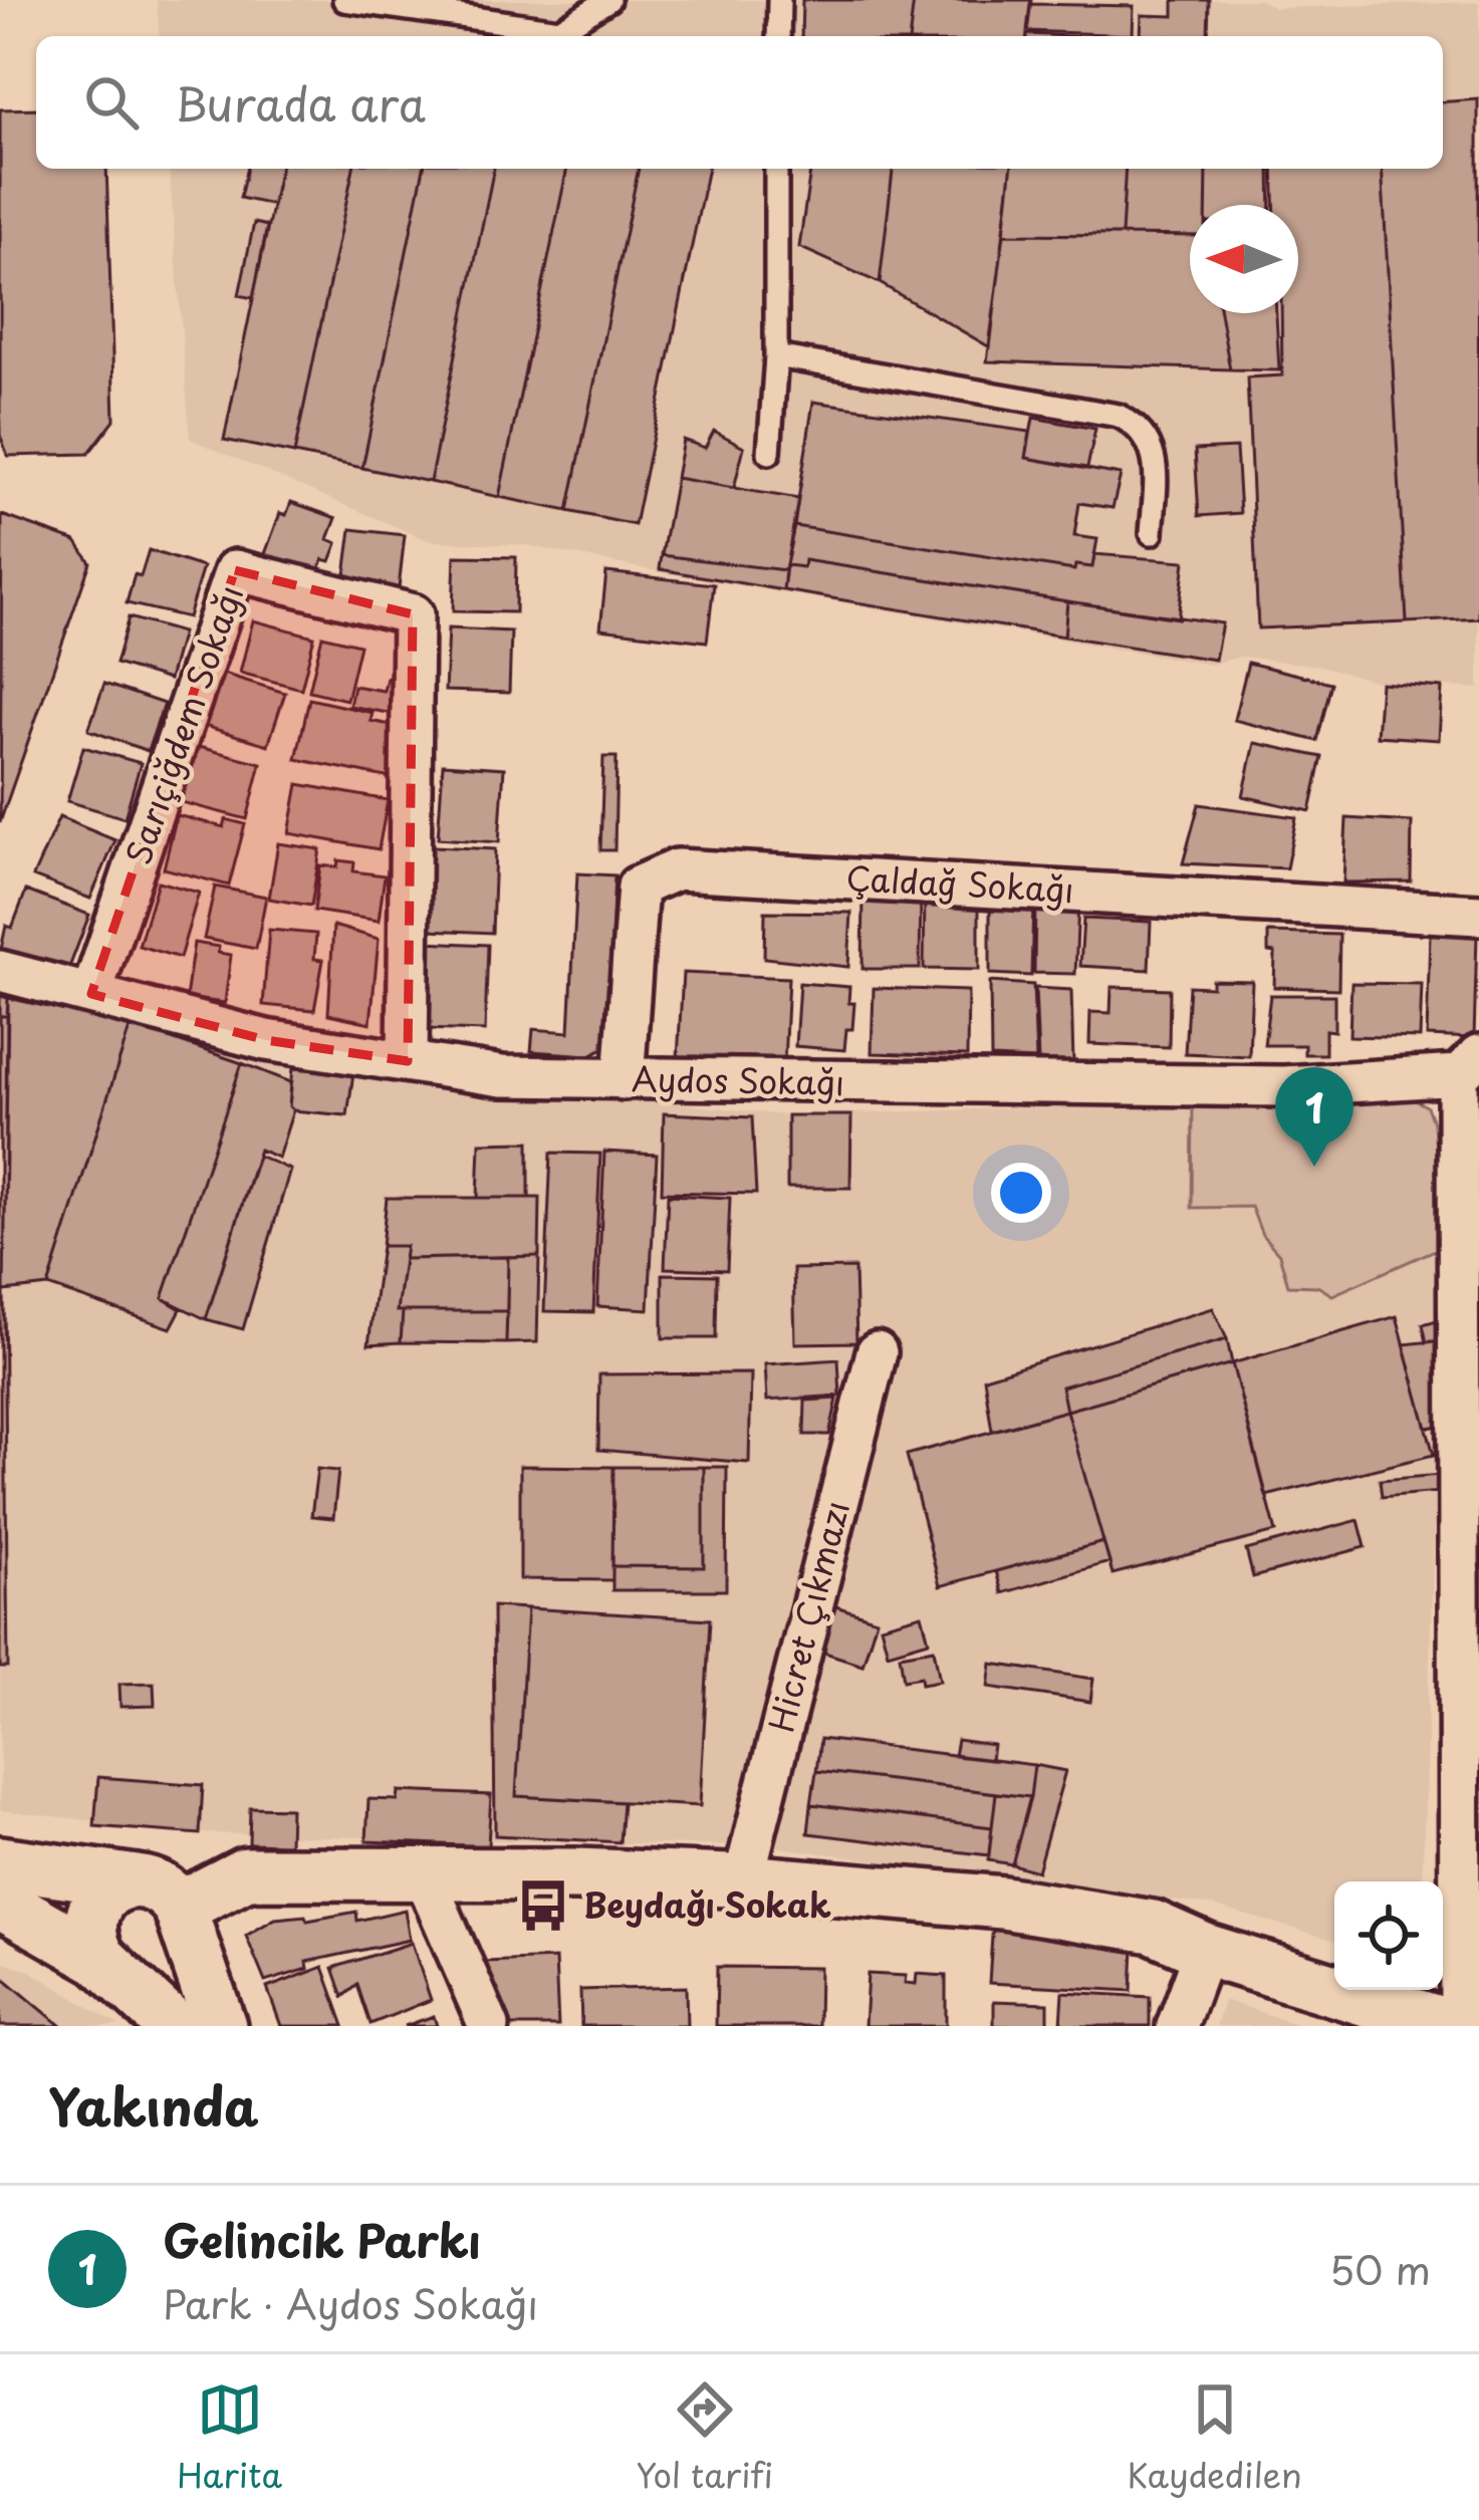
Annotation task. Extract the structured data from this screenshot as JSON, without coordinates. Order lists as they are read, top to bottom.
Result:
{
  "streets": {
    "street": [
      "Sarıçiğdem Sokağı",
      "Çaldağ Sokağı",
      "Aydos Sokağı",
      "Hicret Çıkmazı"
    ]
  },
  "crossings": [
    ["Sarıçiğdem Sokağı", "Aydos Sokağı"],
    ["Çaldağ Sokağı", "Aydos Sokağı"]
  ],
  "places": {
    "bus stop": ["Beydağı Sokak"]
  },
  "north": "left",
  "page": {
    "search": "Burada ara",
    "pins": "1",
    "heading": "Yakında",
    "list": [
      {
        "mark": "1",
        "name": "Gelincik Parkı",
        "note": "Park · Aydos Sokağı",
        "value": "50 m"
      }
    ],
    "nav": ["Harita", "Yol tarifi", "Kaydedilen"]
  }
}
